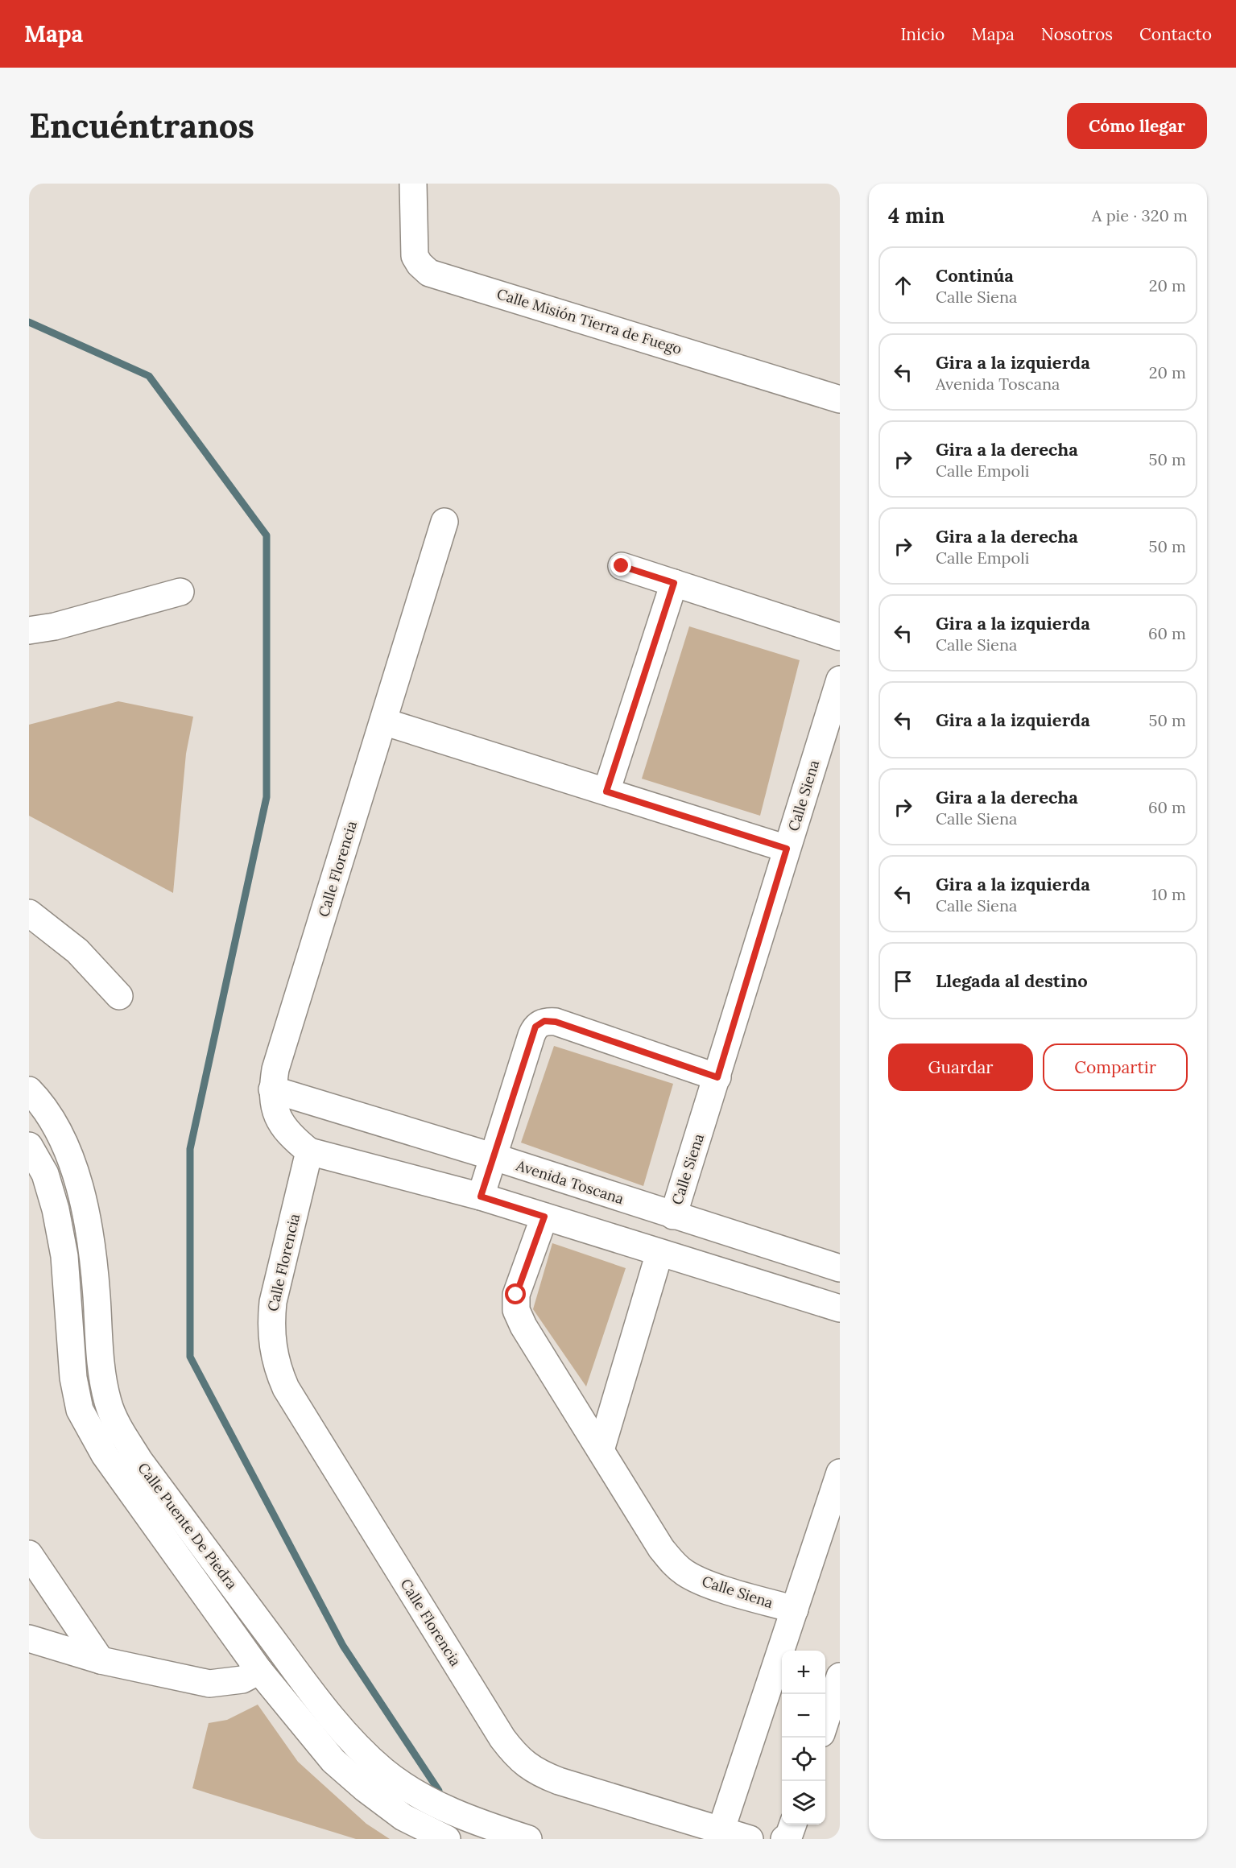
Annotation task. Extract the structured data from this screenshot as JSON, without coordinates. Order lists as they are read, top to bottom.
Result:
{
  "streets": {
    "street": [
      "Calle Misión Tierra de Fuego",
      "Calle Siena",
      "Calle Florencia",
      "Avenida Toscana",
      "Calle Puente De Piedra"
    ]
  },
  "crossings": [
    ["Calle Siena", "Avenida Toscana"],
    ["Calle Florencia", "Avenida Toscana"]
  ],
  "page": {
    "header": "Mapa",
    "nav": [
      "Inicio",
      "Mapa",
      "Nosotros",
      "Contacto"
    ],
    "buttons": [
      "Cómo llegar",
      ["Guardar", "Compartir"]
    ],
    "title": "Encuéntranos",
    "heading": ["4 min", "A pie · 320 m"],
    "list": [
      ["Continúa", "Calle Siena", "20 m"],
      ["Gira a la izquierda", "Avenida Toscana", "20 m"],
      ["Gira a la derecha", "Calle Empoli", "50 m"],
      ["Gira a la derecha", "Calle Empoli", "50 m"],
      ["Gira a la izquierda", "Calle Siena", "60 m"],
      ["Gira a la izquierda", "50 m"],
      ["Gira a la derecha", "Calle Siena", "60 m"],
      ["Gira a la izquierda", "Calle Siena", "10 m"],
      "Llegada al destino"
    ],
    "map_buttons": ["+", "−"]
  }
}
